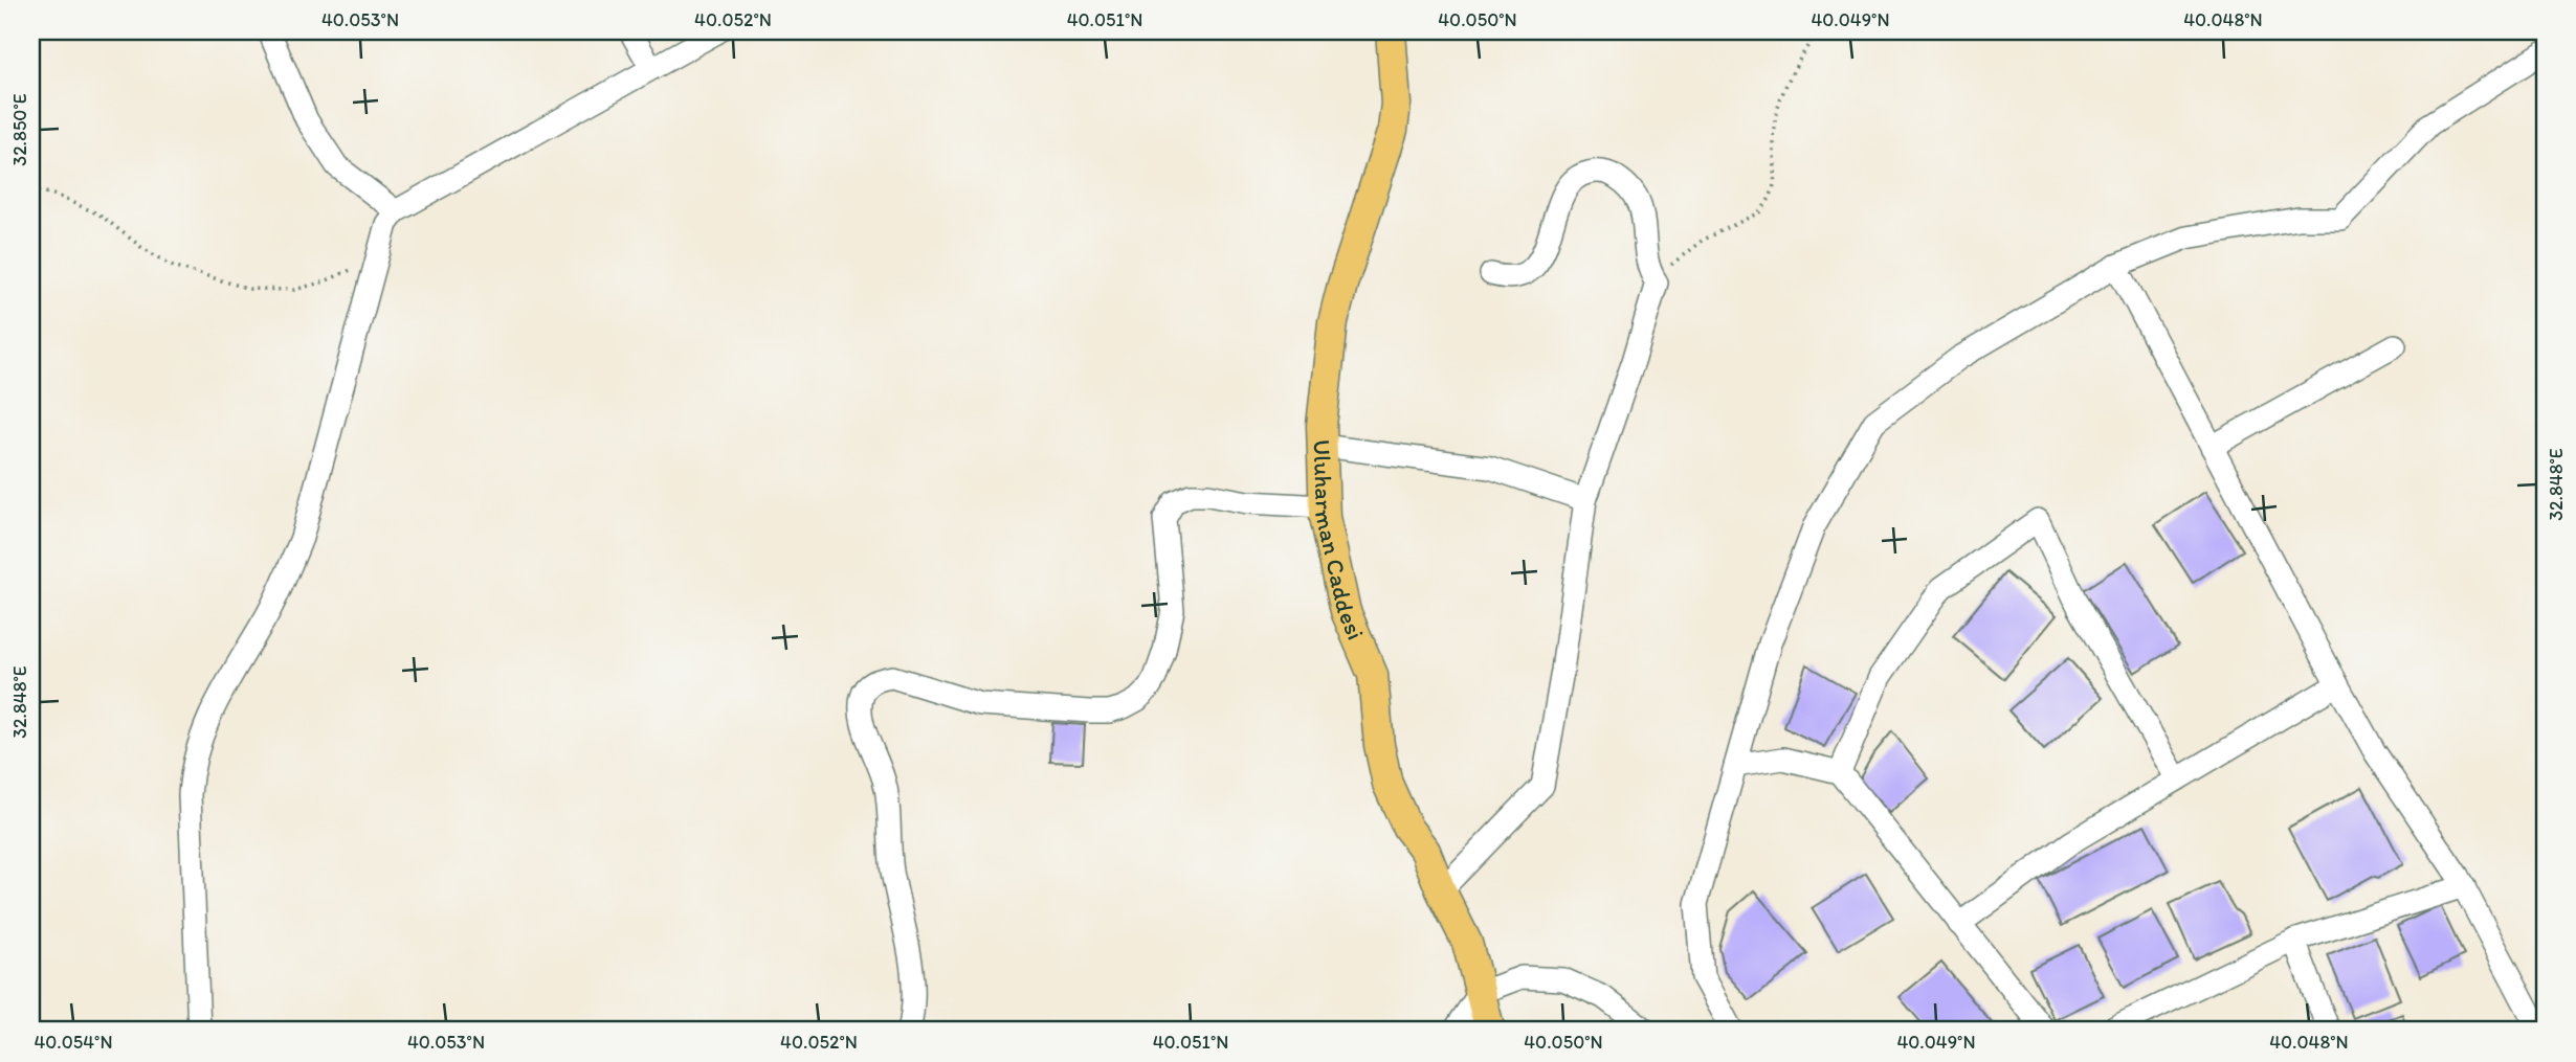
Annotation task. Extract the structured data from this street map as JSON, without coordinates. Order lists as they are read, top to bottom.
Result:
{
  "streets": {
    "main road": ["Uluharman Caddesi"]
  },
  "coordinates": [
    "40.053°N",
    "40.052°N",
    "40.051°N",
    "40.050°N",
    "40.049°N",
    "40.048°N",
    "32.850°E",
    "32.848°E",
    "40.054°N"
  ]
}
